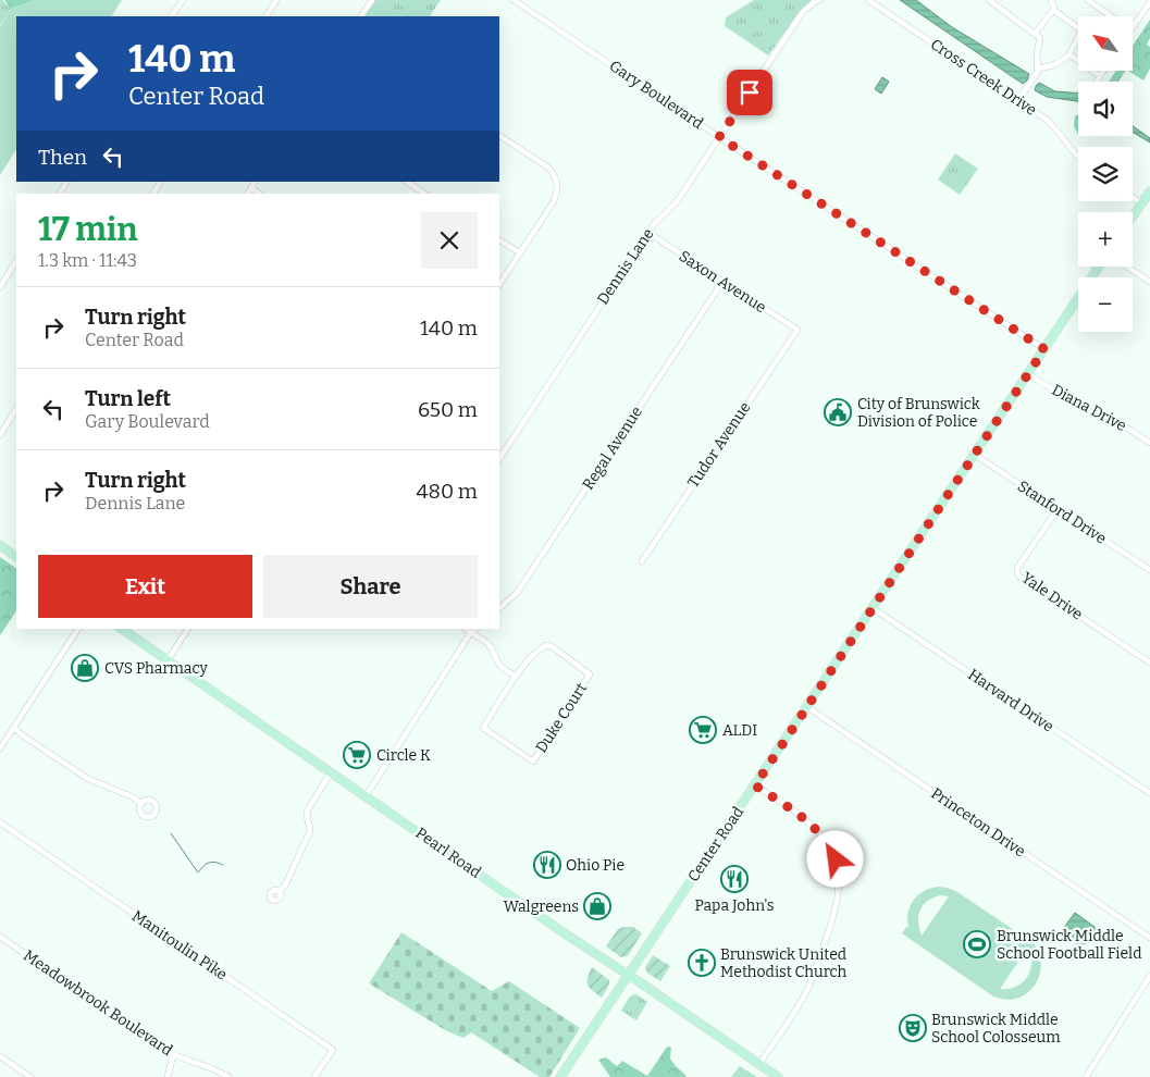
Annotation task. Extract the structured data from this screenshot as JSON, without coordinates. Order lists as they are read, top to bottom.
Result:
{
  "streets": {
    "main road": ["Center Road", "Pearl Road"],
    "street": [
      "Cross Creek Drive",
      "Gary Boulevard",
      "Dennis Lane",
      "Saxon Avenue",
      "Diana Drive",
      "Tudor Avenue",
      "Regal Avenue",
      "Stanford Drive",
      "Yale Drive",
      "Harvard Drive",
      "Duke Court",
      "Princeton Drive",
      "Manitoulin Pike",
      "Meadowbrook Boulevard"
    ]
  },
  "crossings": [
    ["Gary Boulevard", "Dennis Lane"],
    ["Gary Boulevard", "Center Road"],
    ["Dennis Lane", "Saxon Avenue"],
    ["Saxon Avenue", "Tudor Avenue"],
    ["Saxon Avenue", "Regal Avenue"],
    ["Diana Drive", "Center Road"],
    ["Stanford Drive", "Yale Drive"],
    ["Stanford Drive", "Center Road"],
    ["Harvard Drive", "Center Road"],
    ["Princeton Drive", "Center Road"],
    ["Center Road", "Pearl Road"]
  ],
  "places": {
    "public building": ["City of Brunswick Division of Police"],
    "shop": ["CVS Pharmacy", "Walgreens"],
    "supermarket": ["ALDI", "Circle K"],
    "restaurant": ["Ohio Pie", "Papa John's"],
    "sports": ["Brunswick Middle School Football Field"],
    "church": ["Brunswick United Methodist Church"],
    "theatre": ["Brunswick Middle School Colosseum"]
  },
  "north": "top left",
  "page": {
    "map_buttons": ["+", "−"],
    "turn": ["140 m", "Center Road"],
    "then": "Then",
    "heading": ["17 min", "1.3 km · 11:43"],
    "list": [
      {
        "name": "Turn right",
        "note": "Center Road",
        "value": "140 m"
      },
      {
        "name": "Turn left",
        "note": "Gary Boulevard",
        "value": "650 m"
      },
      {
        "name": "Turn right",
        "note": "Dennis Lane",
        "value": "480 m"
      }
    ],
    "buttons": ["Exit", "Share"]
  }
}
